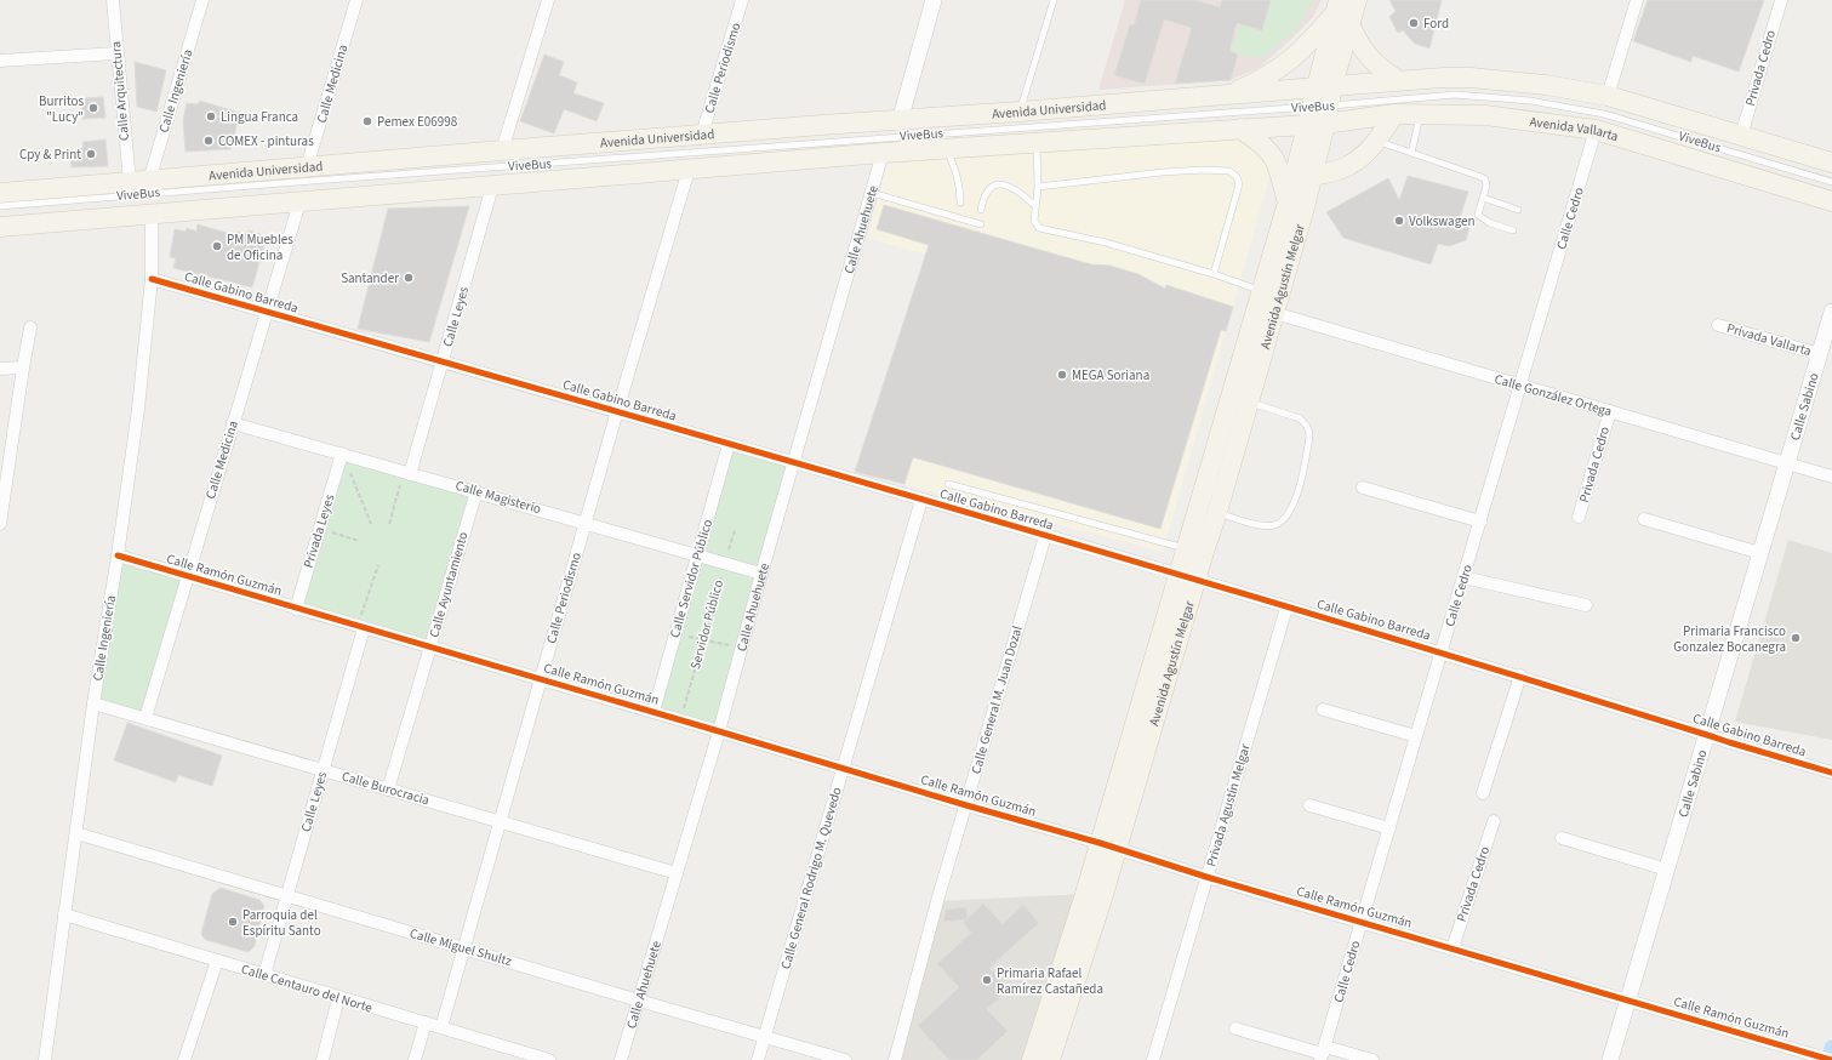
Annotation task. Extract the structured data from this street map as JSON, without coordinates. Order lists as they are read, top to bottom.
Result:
{
  "streets": {
    "main road": ["Avenida Universidad", "Avenida Vallarta", "Avenida Agustín Melgar"],
    "street": [
      "Calle Periodismo",
      "Privada Cedro",
      "Calle Medicina",
      "Calle Arquitectura",
      "Calle Ingeniería",
      "Calle Cedro",
      "Calle Ahuehuete",
      "Calle Gabino Barreda",
      "Calle Leyes",
      "Privada Vallarta",
      "Calle González Ortega",
      "Calle Sabino",
      "Calle Magisterio",
      "Privada Leyes",
      "Calle Ramón Guzmán",
      "Calle Servidor Público",
      "Calle Ayuntamiento",
      "Calle General M. Juan Dozal",
      "Calle Burocracia",
      "Privada Agustín Melgar",
      "Calle General Rodrigo M. Quevedo",
      "Calle Miguel Shultz",
      "Calle Centauro del Norte"
    ],
    "lane": ["ViveBus"],
    "path": ["Servidor Público"]
  },
  "crossings": [
    ["Calle Periodismo", "Avenida Universidad"],
    ["Calle Periodismo", "Calle Gabino Barreda"],
    ["Calle Periodismo", "Calle Magisterio"],
    ["Calle Periodismo", "Calle Ramón Guzmán"],
    ["Calle Periodismo", "Calle Burocracia"],
    ["Calle Periodismo", "Calle Miguel Shultz"],
    ["Calle Periodismo", "Calle Centauro del Norte"],
    ["Privada Cedro", "Calle González Ortega"],
    ["Privada Cedro", "Calle Ramón Guzmán"],
    ["Calle Medicina", "Avenida Universidad"],
    ["Calle Medicina", "Calle Gabino Barreda"],
    ["Calle Medicina", "Calle Magisterio"],
    ["Calle Medicina", "Calle Ramón Guzmán"],
    ["Calle Medicina", "Calle Burocracia"],
    ["Calle Arquitectura", "Avenida Universidad"],
    ["Calle Ingeniería", "Avenida Universidad"],
    ["Calle Ingeniería", "Calle Gabino Barreda"],
    ["Calle Ingeniería", "Calle Ramón Guzmán"],
    ["Calle Ingeniería", "Calle Burocracia"],
    ["Calle Ingeniería", "Calle Miguel Shultz"],
    ["Calle Ingeniería", "Calle Centauro del Norte"],
    ["ViveBus", "Avenida Vallarta"],
    ["ViveBus", "Avenida Agustín Melgar"],
    ["Avenida Vallarta", "Calle Cedro"],
    ["Avenida Vallarta", "Avenida Agustín Melgar"],
    ["Calle Cedro", "Calle Gabino Barreda"],
    ["Calle Cedro", "Calle González Ortega"],
    ["Calle Cedro", "Calle Ramón Guzmán"],
    ["Calle Ahuehuete", "Calle Gabino Barreda"],
    ["Calle Ahuehuete", "Calle Magisterio"],
    ["Calle Ahuehuete", "Calle Ramón Guzmán"],
    ["Calle Ahuehuete", "Calle Burocracia"],
    ["Calle Ahuehuete", "Calle Miguel Shultz"],
    ["Avenida Agustín Melgar", "Calle Gabino Barreda"],
    ["Avenida Agustín Melgar", "Calle González Ortega"],
    ["Avenida Agustín Melgar", "Calle Ramón Guzmán"],
    ["Calle Gabino Barreda", "Calle Leyes"],
    ["Calle Gabino Barreda", "Calle Sabino"],
    ["Calle Gabino Barreda", "Calle Servidor Público"],
    ["Calle Gabino Barreda", "Calle General M. Juan Dozal"],
    ["Calle Gabino Barreda", "Privada Agustín Melgar"],
    ["Calle Gabino Barreda", "Calle General Rodrigo M. Quevedo"],
    ["Calle Leyes", "Calle Magisterio"],
    ["Calle Leyes", "Calle Ramón Guzmán"],
    ["Calle Leyes", "Calle Burocracia"],
    ["Calle Leyes", "Calle Miguel Shultz"],
    ["Calle Leyes", "Calle Centauro del Norte"],
    ["Privada Vallarta", "Calle Sabino"],
    ["Calle González Ortega", "Calle Sabino"],
    ["Calle Sabino", "Calle Ramón Guzmán"],
    ["Calle Magisterio", "Privada Leyes"],
    ["Calle Magisterio", "Calle Servidor Público"],
    ["Calle Magisterio", "Calle Ayuntamiento"],
    ["Calle Magisterio", "Servidor Público"],
    ["Privada Leyes", "Calle Ramón Guzmán"],
    ["Calle Ramón Guzmán", "Calle Servidor Público"],
    ["Calle Ramón Guzmán", "Calle Ayuntamiento"],
    ["Calle Ramón Guzmán", "Servidor Público"],
    ["Calle Ramón Guzmán", "Calle General M. Juan Dozal"],
    ["Calle Ramón Guzmán", "Privada Agustín Melgar"],
    ["Calle Ramón Guzmán", "Calle General Rodrigo M. Quevedo"],
    ["Calle Ayuntamiento", "Calle Burocracia"],
    ["Calle General Rodrigo M. Quevedo", "Calle Miguel Shultz"]
  ],
  "places": [
    "Ford",
    "Burritos \"Lucy\"",
    "Lingua Franca",
    "Pemex E06998",
    "COMEX - pinturas",
    "Cpy & Print",
    "Volkswagen",
    "PM Muebles de Oficina",
    "Santander",
    "MEGA Soriana",
    "Primaria Francisco Gonzalez Bocanegra",
    "Parroquia del Espíritu Santo",
    "Primaria Rafael Ramírez Castañeda"
  ]
}
